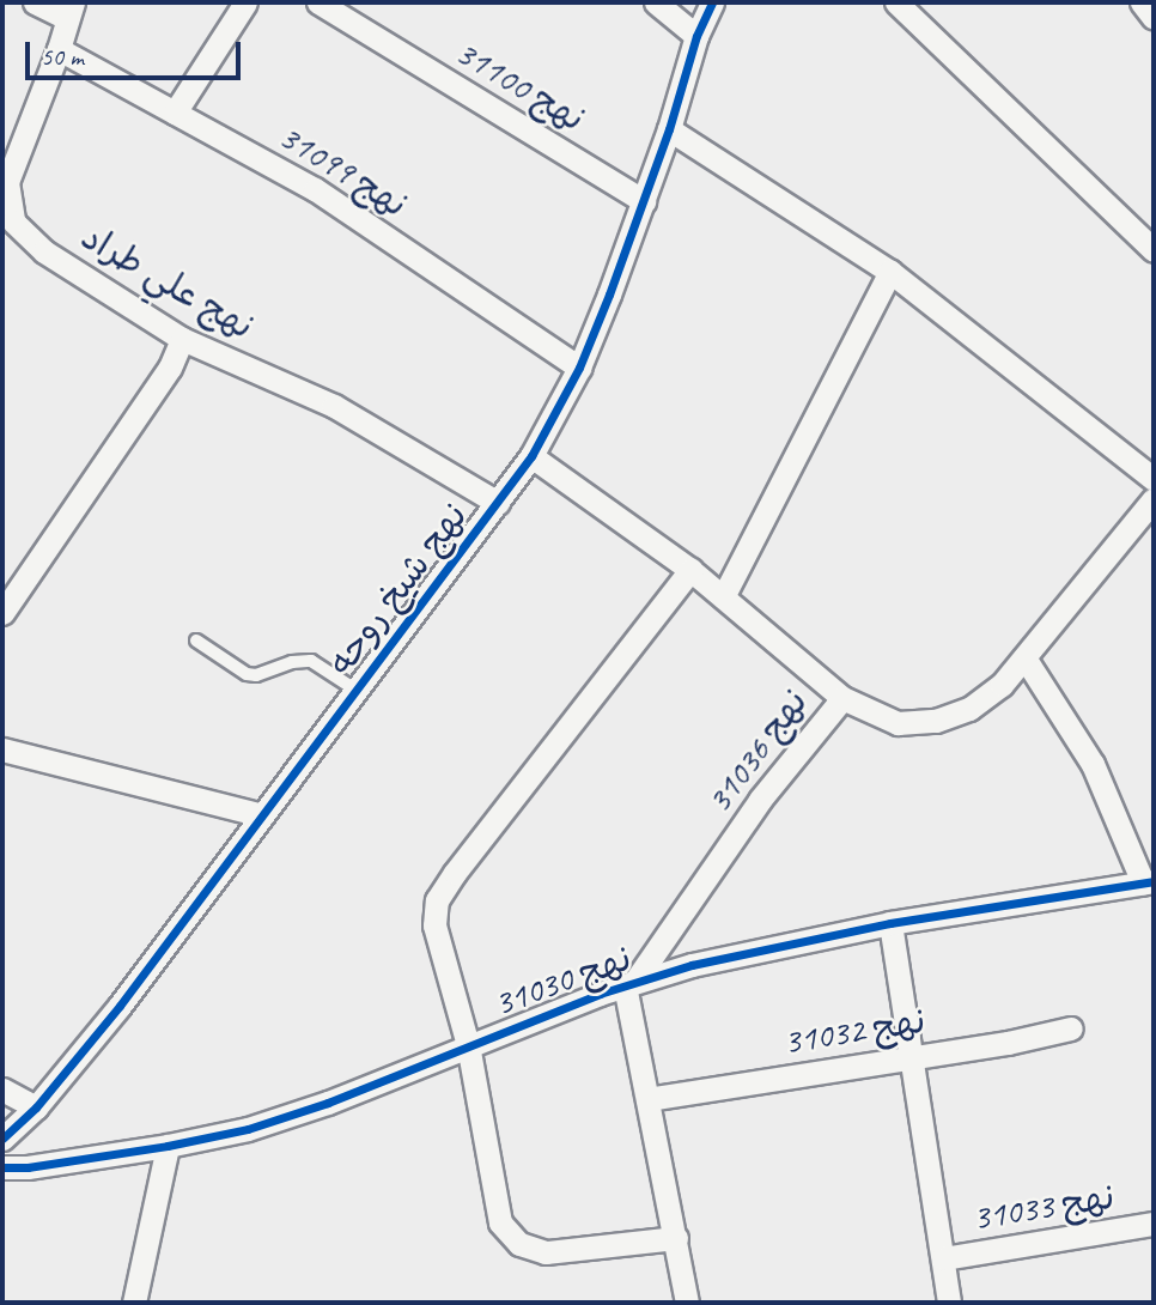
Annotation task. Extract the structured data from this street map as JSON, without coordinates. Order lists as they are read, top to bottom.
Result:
{
  "streets": {
    "street": [
      "نهج 31100",
      "نهج 31099",
      "نهج علي طراد",
      "نهج شيخ روحه",
      "نهج 31036",
      "نهج 31030",
      "نهج 31032",
      "نهج 31033"
    ]
  },
  "crossings": [
    ["نهج 31100", "نهج شيخ روحه"],
    ["نهج 31099", "نهج علي طراد"],
    ["نهج 31099", "نهج شيخ روحه"],
    ["نهج علي طراد", "نهج شيخ روحه"],
    ["نهج 31036", "نهج 31030"]
  ],
  "scale_bar": "50 m"
}
